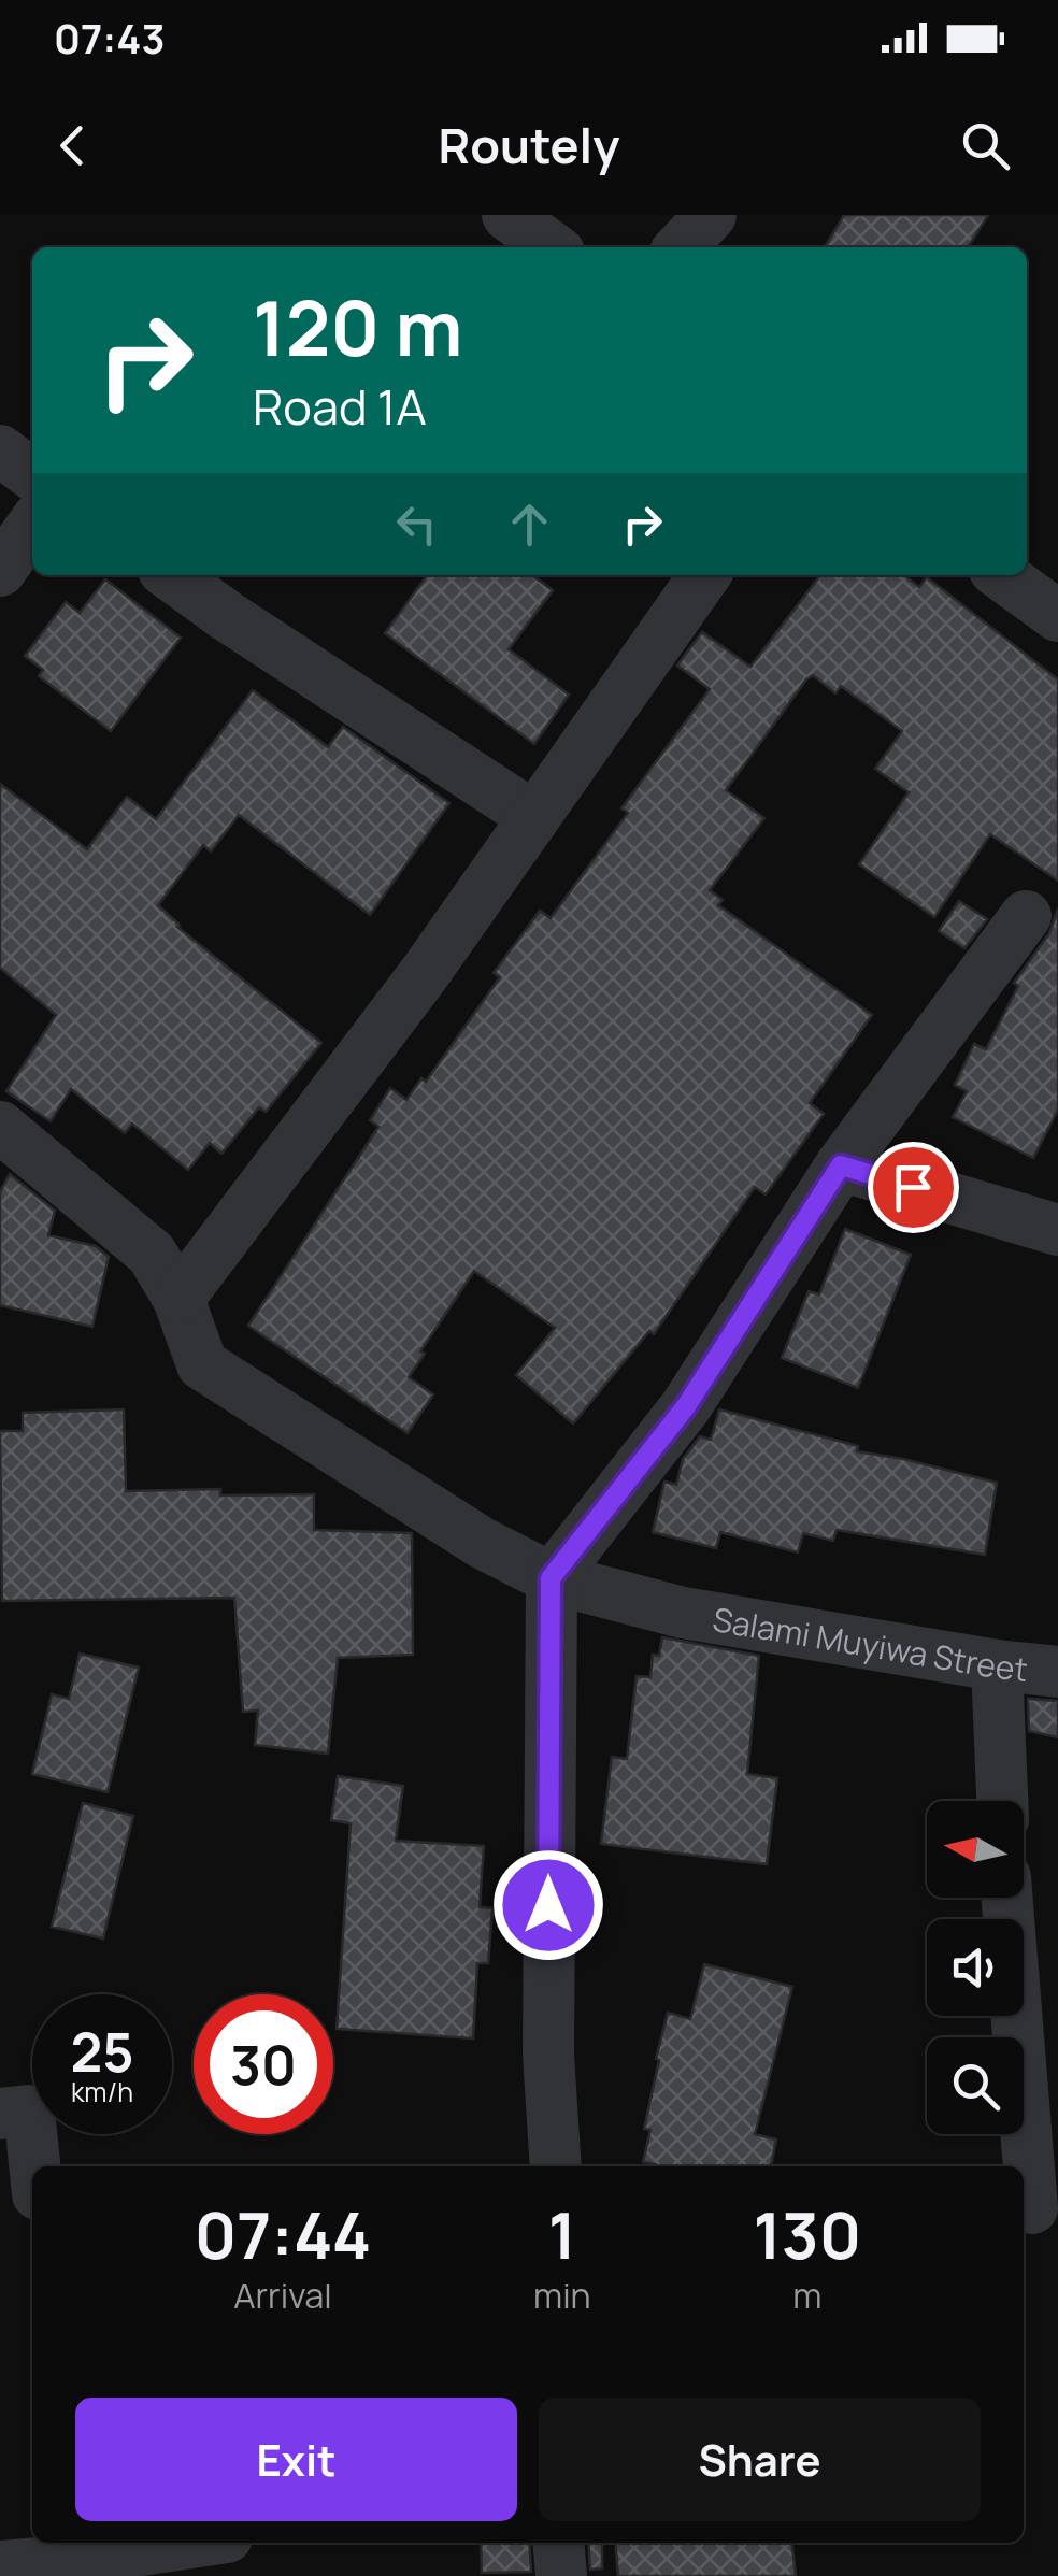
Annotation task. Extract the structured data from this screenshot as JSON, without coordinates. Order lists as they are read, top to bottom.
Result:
{
  "streets": {
    "street": ["Salami Muyiwa Street"]
  },
  "north": "left",
  "page": {
    "status": "07:43",
    "header": "Routely",
    "turn": ["120 m", "Road 1A"],
    "speed": "25 km/h",
    "limit": "30",
    "eta": [
      "07:44",
      "Arrival",
      "1",
      "min",
      "130",
      "m"
    ],
    "buttons": ["Exit", "Share"]
  }
}
